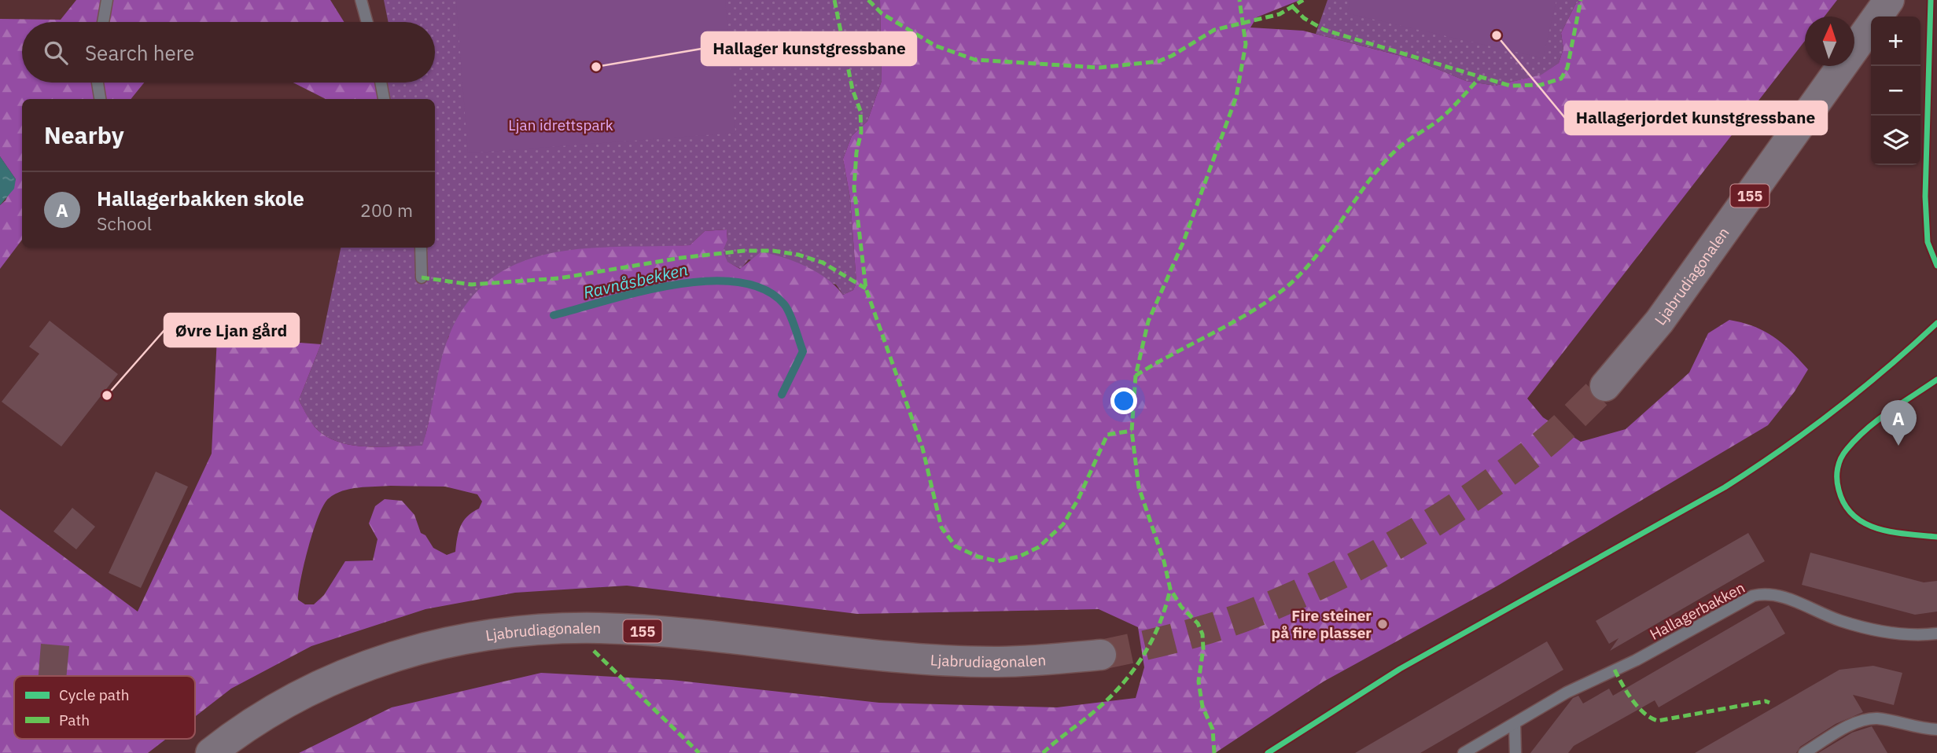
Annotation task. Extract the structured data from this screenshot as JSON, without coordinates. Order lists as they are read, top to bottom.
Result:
{
  "streets": {
    "main road": ["155", "Ljabrudiagonalen"],
    "lane": ["Hallagerbakken"]
  },
  "water": ["Ravnåsbekken"],
  "parks": ["Ljan idrettspark"],
  "places": [
    "Hallagerjordet kunstgressbane",
    "Hallager kunstgressbane",
    "Øvre Ljan gård",
    "Fire steiner på fire plasser"
  ],
  "legend": ["Cycle path", "Path"],
  "north": "top",
  "page": {
    "map_buttons": ["+", "−"],
    "search": "Search here",
    "heading": "Nearby",
    "list": [
      {
        "mark": "A",
        "name": "Hallagerbakken skole",
        "note": "School",
        "value": "200 m"
      }
    ],
    "pins": "A"
  }
}
